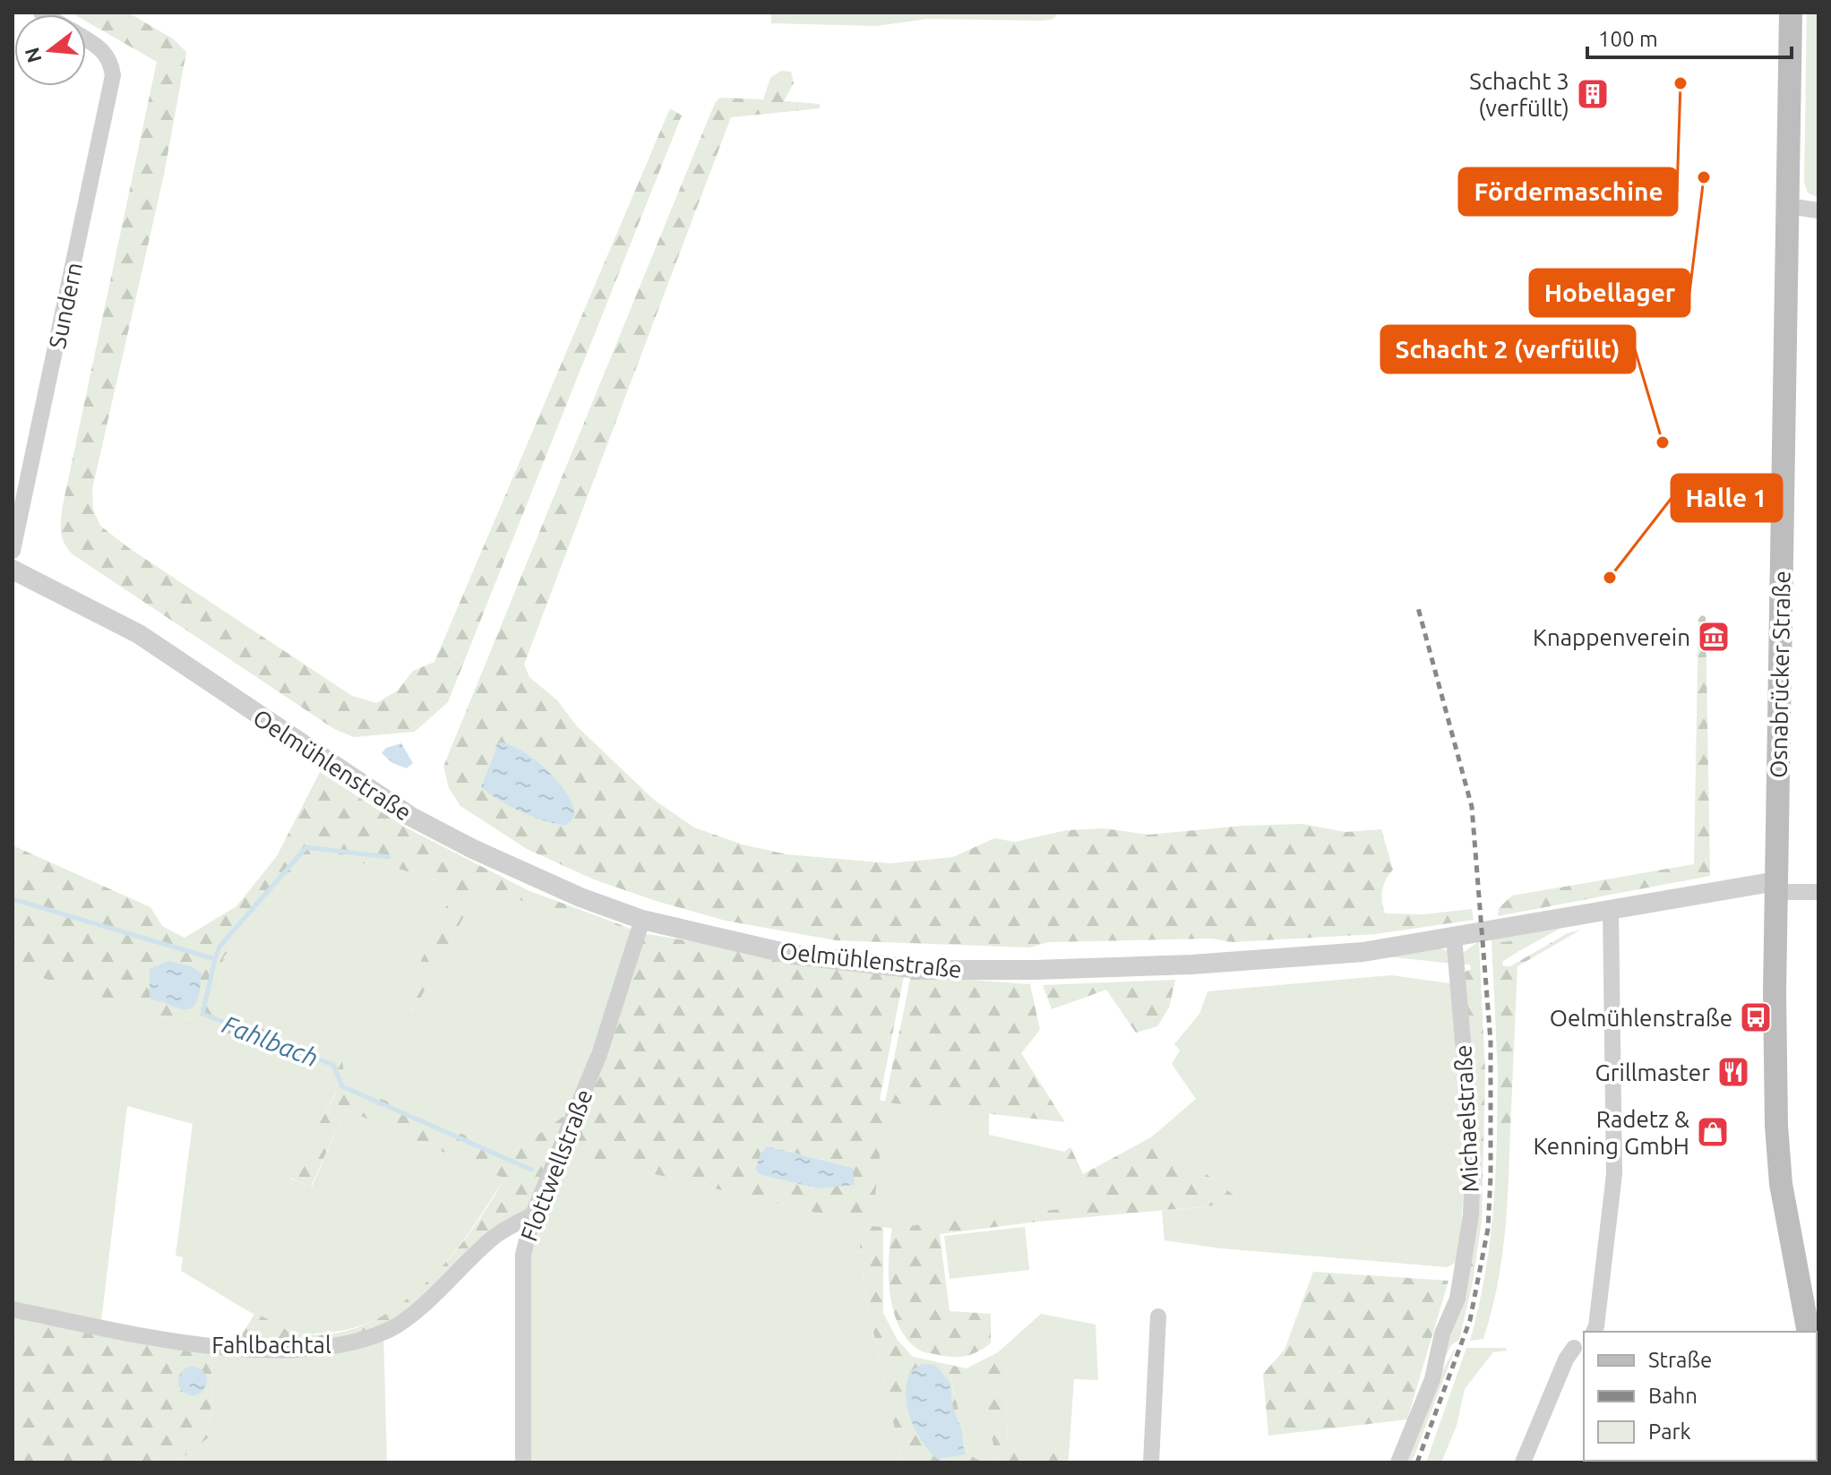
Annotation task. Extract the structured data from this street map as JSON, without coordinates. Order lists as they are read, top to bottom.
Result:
{
  "streets": {
    "main road": ["Osnabrücker Straße"],
    "street": [
      "Sundern",
      "Oelmühlenstraße",
      "Michaelstraße",
      "Flottwellstraße",
      "Fahlbachtal"
    ]
  },
  "crossings": [
    ["Osnabrücker Straße", "Oelmühlenstraße"],
    ["Oelmühlenstraße", "Michaelstraße"],
    ["Oelmühlenstraße", "Flottwellstraße"],
    ["Flottwellstraße", "Fahlbachtal"]
  ],
  "water": ["Fahlbach"],
  "places": {
    "other": [
      "Fördermaschine",
      "Hobellager",
      "Schacht 2 (verfüllt)",
      "Halle 1"
    ],
    "building": ["Schacht 3 (verfüllt)"],
    "museum": ["Knappenverein"],
    "bus stop": ["Oelmühlenstraße"],
    "restaurant": ["Grillmaster"],
    "shop": ["Radetz & Kenning GmbH"]
  },
  "legend": ["Straße", "Bahn", "Park"],
  "scale_bar": "100 m",
  "north": "left"
}
